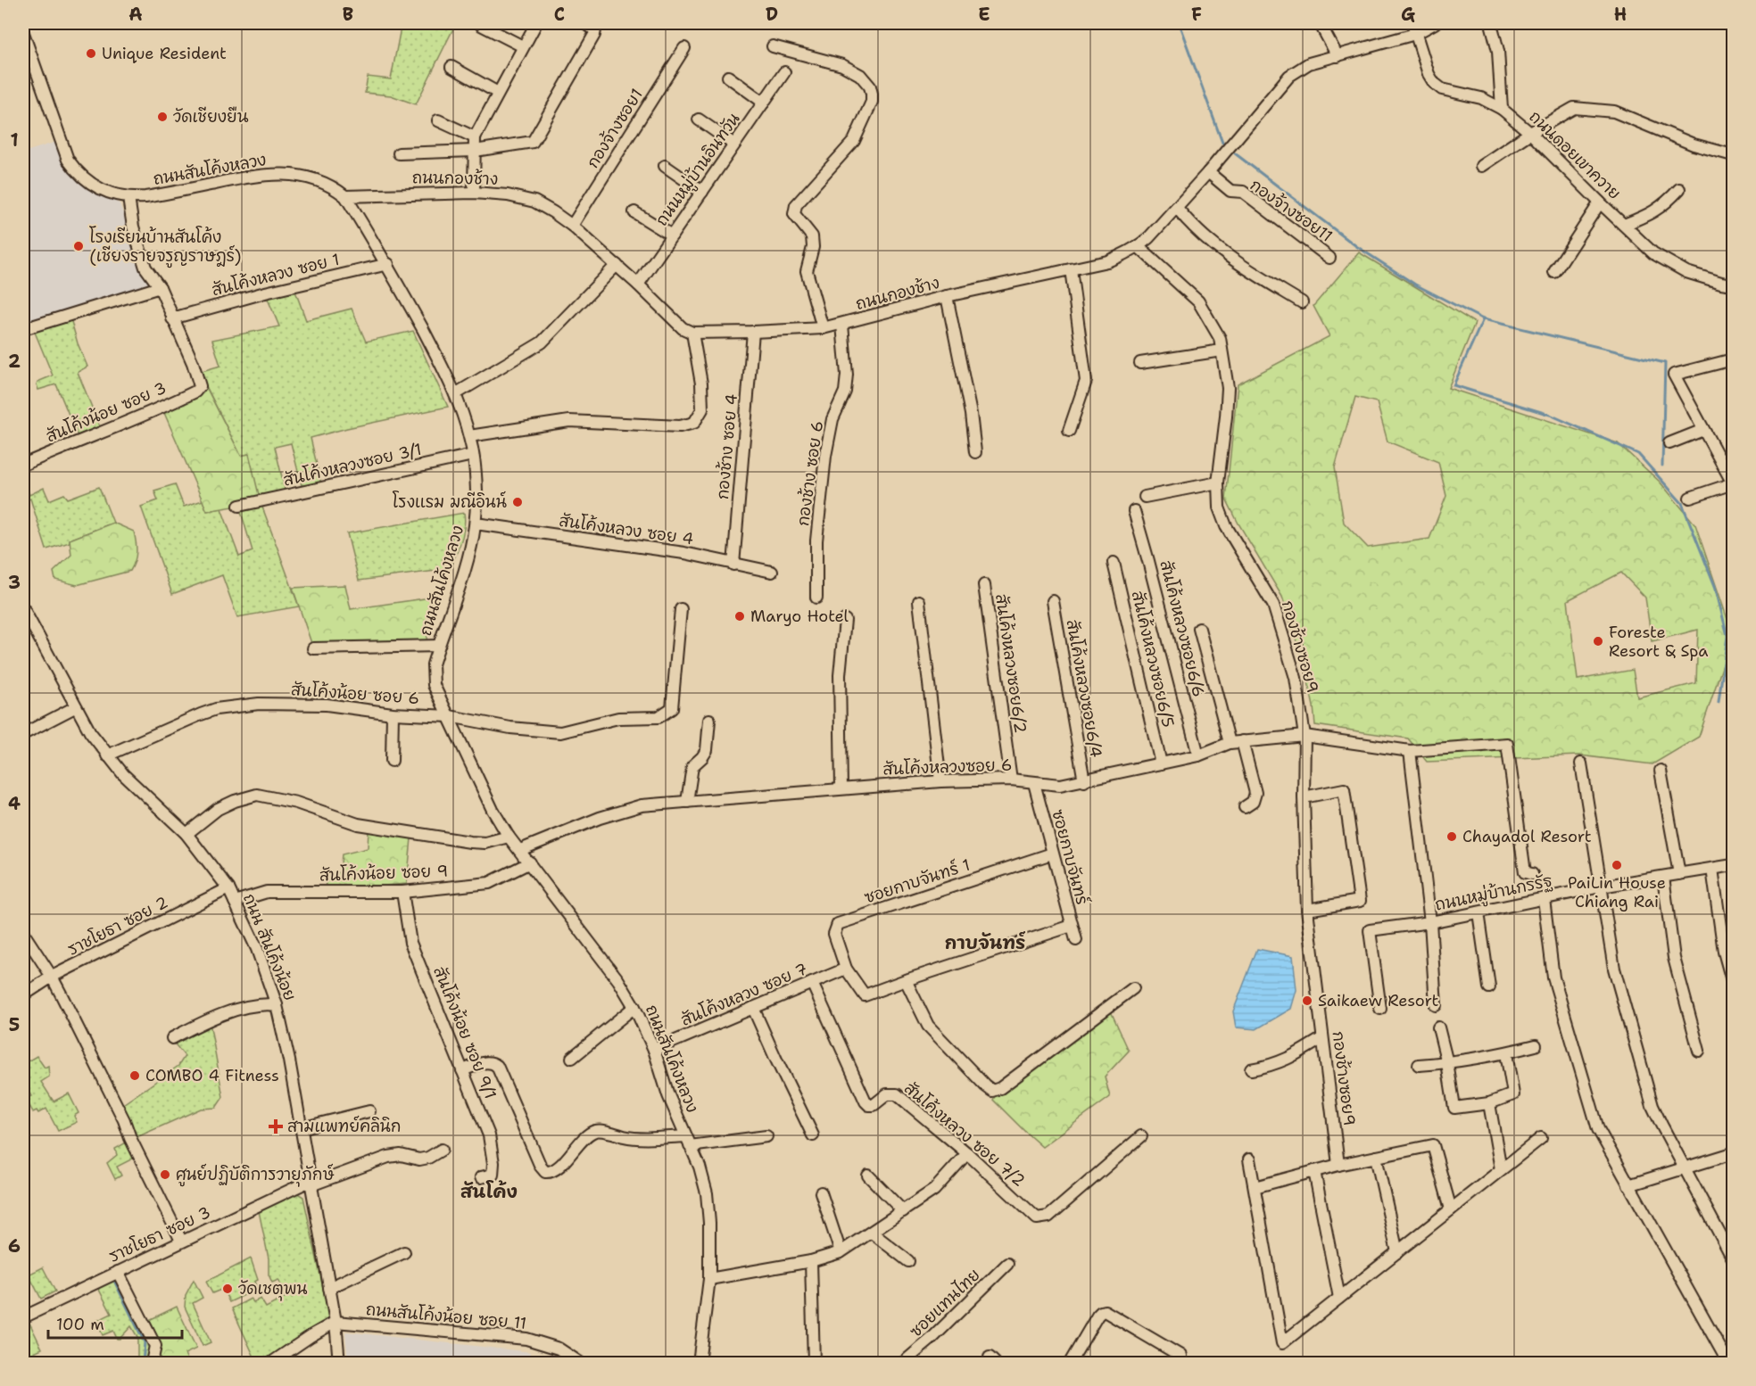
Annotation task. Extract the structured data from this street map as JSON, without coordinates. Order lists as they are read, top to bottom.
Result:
{
  "streets": {
    "street": [
      "กองจ้างซอย1",
      "ถนนดอยเขาควาย",
      "ถนนสันโค้งหลวง",
      "ถนนหมู่บ้านอินทวัน",
      "ถนนกองช้าง",
      "กองจ้างซอย11",
      "สันโค้งหลวง ซอย 1",
      "สันโค้งน้อย ซอย 3",
      "กองช้าง ซอย 4",
      "สันโค้งหลวงซอย 3/1",
      "กองช้าง ซอย 6",
      "สันโค้งหลวง ซอย 4",
      "สันโค้งหลวงซอย6/6",
      "กองช้างซอย9",
      "สันโค้งหลวงซอย6/5",
      "สันโค้งหลวงซอย6/2",
      "สันโค้งหลวงซอย6/4",
      "สันโค้งน้อย ซอย 6",
      "สันโค้งหลวงซอย 6",
      "ซอยกาบจันทร์",
      "สันโค้งน้อย ซอย 9",
      "ซอยกาบจันทร์ 1",
      "ถนนหมู่บ้านกรรัฐ",
      "ราชโยธา ซอย 2",
      "ถนน สันโค้งน้อย",
      "สันโค้งหลวง ซอย 7",
      "สันโค้งน้อย ซอย 9/1",
      "สันโค้งหลวง ซอย 7/2",
      "ราชโยธา ซอย 3",
      "ซอยแทนไทย",
      "ถนนสันโค้งน้อย ซอย 11"
    ]
  },
  "crossings": [
    ["กองจ้างซอย1", "ถนนกองช้าง"],
    ["ถนนดอยเขาควาย", "ถนนกองช้าง"],
    ["ถนนสันโค้งหลวง", "ถนนกองช้าง"],
    ["ถนนสันโค้งหลวง", "สันโค้งหลวง ซอย 1"],
    ["ถนนสันโค้งหลวง", "สันโค้งหลวงซอย 3/1"],
    ["ถนนสันโค้งหลวง", "สันโค้งหลวง ซอย 4"],
    ["ถนนสันโค้งหลวง", "สันโค้งน้อย ซอย 6"],
    ["ถนนสันโค้งหลวง", "สันโค้งหลวงซอย 6"],
    ["ถนนสันโค้งหลวง", "สันโค้งน้อย ซอย 9"],
    ["ถนนสันโค้งหลวง", "สันโค้งหลวง ซอย 7"],
    ["ถนนหมู่บ้านอินทวัน", "ถนนกองช้าง"],
    ["ถนนกองช้าง", "กองจ้างซอย11"],
    ["ถนนกองช้าง", "กองช้าง ซอย 4"],
    ["ถนนกองช้าง", "กองช้าง ซอย 6"],
    ["ถนนกองช้าง", "กองช้างซอย9"],
    ["สันโค้งหลวง ซอย 1", "สันโค้งน้อย ซอย 3"],
    ["กองช้าง ซอย 4", "สันโค้งหลวง ซอย 4"],
    ["สันโค้งหลวงซอย6/6", "สันโค้งหลวงซอย 6"],
    ["กองช้างซอย9", "สันโค้งหลวงซอย 6"],
    ["สันโค้งหลวงซอย6/5", "สันโค้งหลวงซอย 6"],
    ["สันโค้งหลวงซอย6/2", "สันโค้งหลวงซอย 6"],
    ["สันโค้งหลวงซอย6/4", "สันโค้งหลวงซอย 6"],
    ["สันโค้งน้อย ซอย 6", "ถนน สันโค้งน้อย"],
    ["สันโค้งหลวงซอย 6", "ซอยกาบจันทร์"],
    ["สันโค้งหลวงซอย 6", "ถนนหมู่บ้านกรรัฐ"],
    ["ซอยกาบจันทร์", "ซอยกาบจันทร์ 1"],
    ["สันโค้งน้อย ซอย 9", "ถนน สันโค้งน้อย"],
    ["สันโค้งน้อย ซอย 9", "สันโค้งน้อย ซอย 9/1"],
    ["ซอยกาบจันทร์ 1", "สันโค้งหลวง ซอย 7"],
    ["ราชโยธา ซอย 2", "ถนน สันโค้งน้อย"],
    ["ถนน สันโค้งน้อย", "ราชโยธา ซอย 3"],
    ["ถนน สันโค้งน้อย", "ถนนสันโค้งน้อย ซอย 11"],
    ["สันโค้งหลวง ซอย 7", "สันโค้งหลวง ซอย 7/2"]
  ],
  "districts": ["กาบจันทร์", "สันโค้ง"],
  "places": {
    "other": [
      "Unique Resident",
      "วัดเชียงยืน",
      "โรงเรียนบ้านสันโค้ง (เชียงรายจรูญราษฎร์)",
      "โรงแรม มณีอินน์",
      "Maryo Hotel",
      "Foreste Resort & Spa",
      "Chayadol Resort",
      "PaiLin House Chiang Rai",
      "Saikaew Resort",
      "COMBO 4 Fitness",
      "ศูนย์ปฏิบัติการวายุภักษ์",
      "วัดเชตุพน"
    ],
    "health": ["สามแพทย์คลินิก"]
  },
  "scale_bar": "100 m",
  "grid": {
    "columns": [
      "A",
      "B",
      "C",
      "D",
      "E",
      "F",
      "G",
      "H"
    ],
    "rows": [
      "1",
      "2",
      "3",
      "4",
      "5",
      "6"
    ]
  }
}
